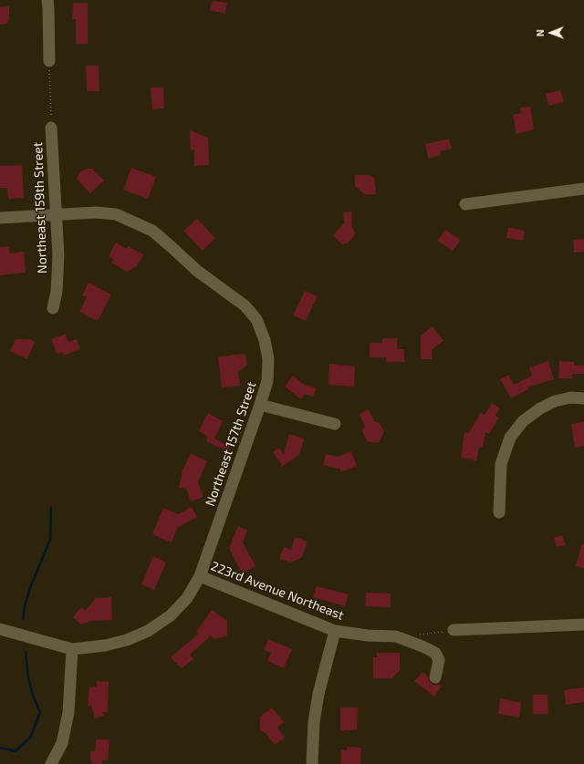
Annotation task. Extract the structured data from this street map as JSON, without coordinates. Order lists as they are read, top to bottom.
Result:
{
  "streets": {
    "street": ["Northeast 159th Street", "Northeast 157th Street", "223rd Avenue Northeast"]
  },
  "crossings": [
    ["Northeast 159th Street", "Northeast 157th Street"],
    ["Northeast 157th Street", "223rd Avenue Northeast"]
  ],
  "north": "left"
}
